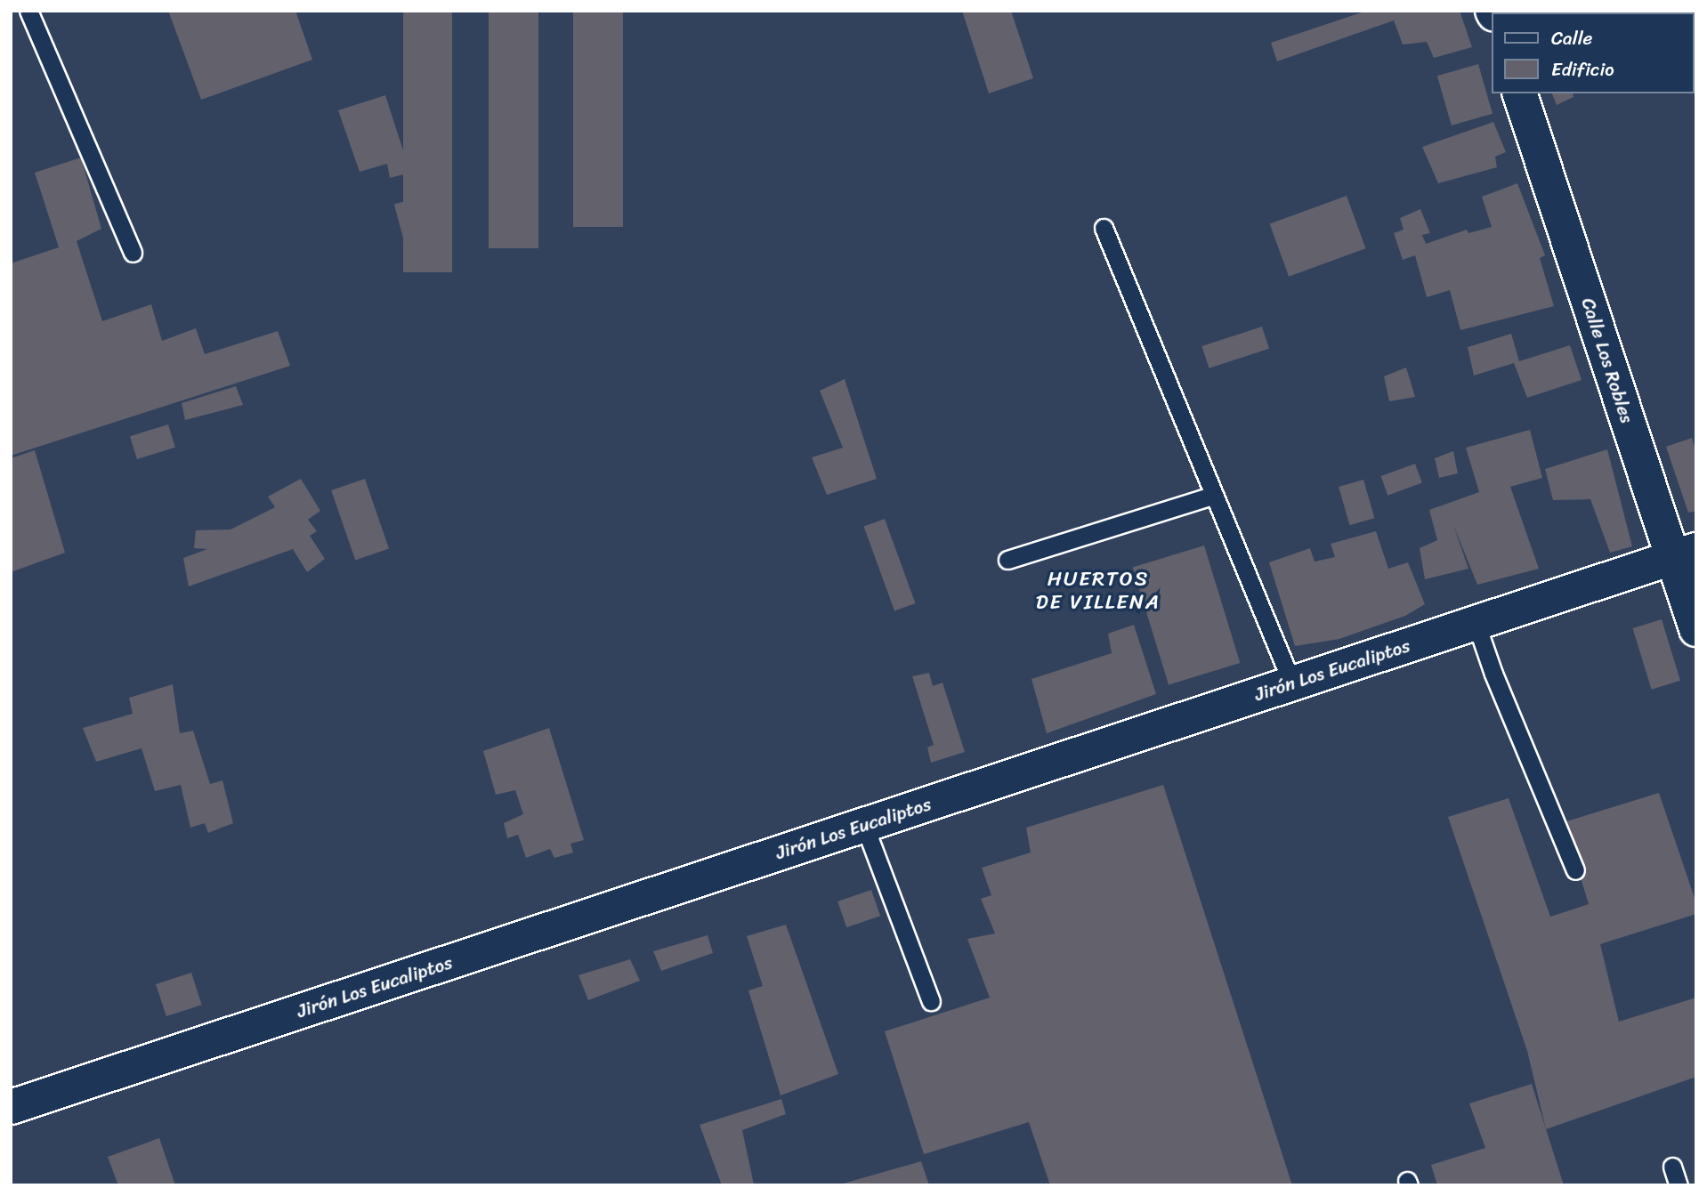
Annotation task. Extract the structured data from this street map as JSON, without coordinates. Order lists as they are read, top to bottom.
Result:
{
  "streets": {
    "street": ["Calle Los Robles", "Jirón Los Eucaliptos"]
  },
  "crossings": [
    ["Calle Los Robles", "Jirón Los Eucaliptos"]
  ],
  "districts": ["HUERTOS DE VILLENA"],
  "legend": ["Calle", "Edificio"]
}
